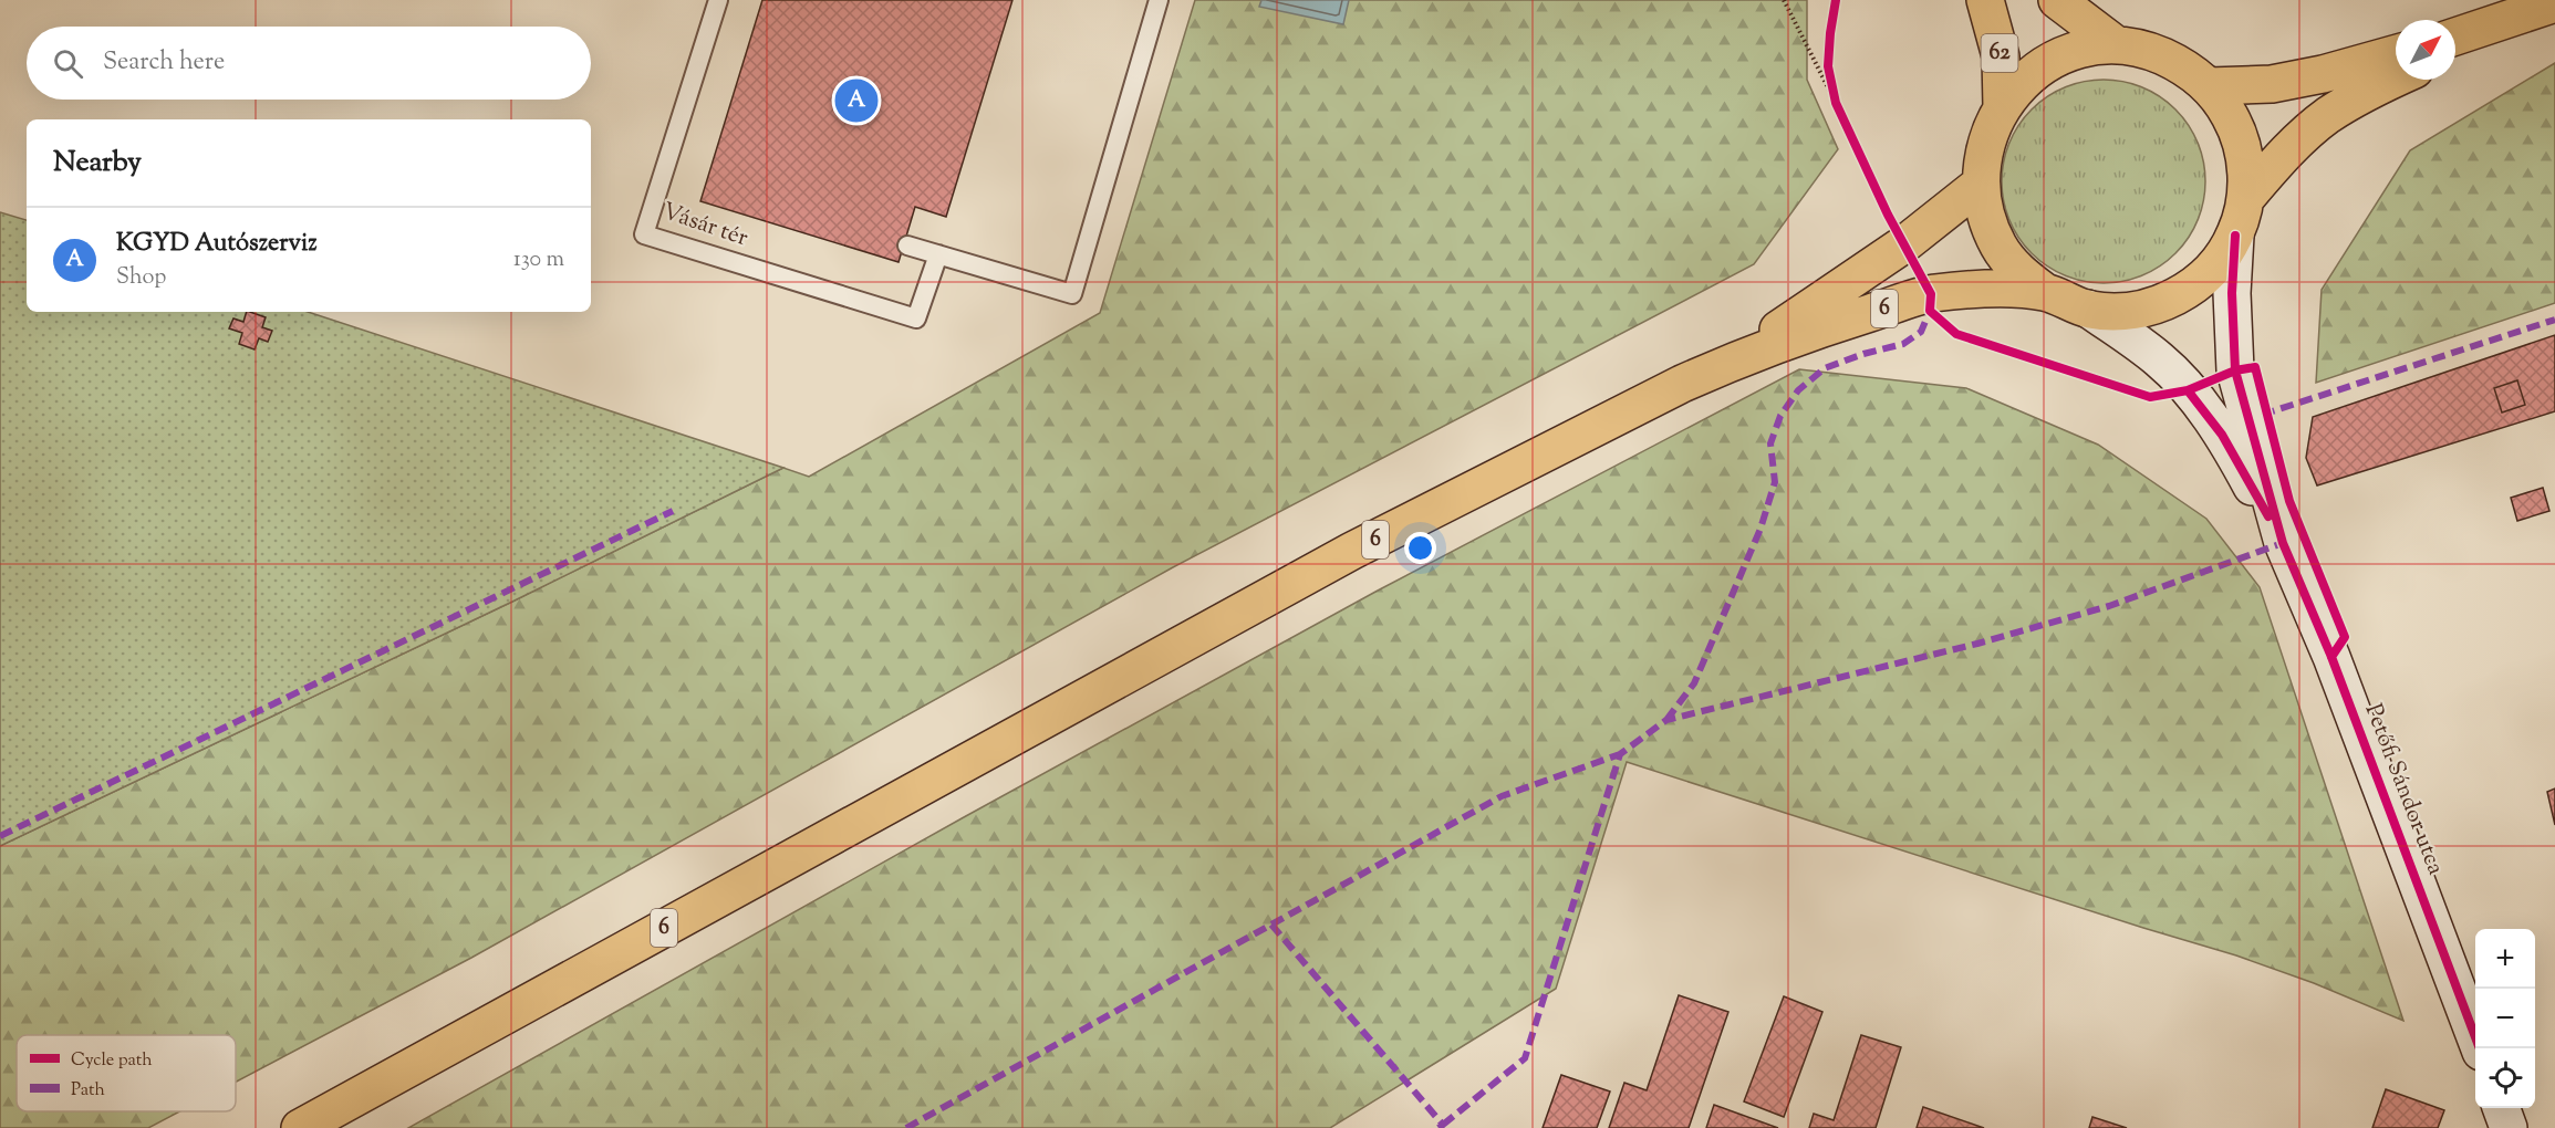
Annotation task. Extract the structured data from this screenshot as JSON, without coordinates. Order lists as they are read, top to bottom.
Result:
{
  "streets": {
    "main road": ["62", "6"],
    "street": ["Petőfi Sándor utca"],
    "lane": ["Vásár tér"]
  },
  "crossings": [
    ["62", "6"],
    ["6", "Petőfi Sándor utca"]
  ],
  "legend": ["Cycle path", "Path"],
  "north": "top right",
  "page": {
    "search": "Search here",
    "pins": "A",
    "heading": "Nearby",
    "list": [
      {
        "mark": "A",
        "name": "KGYD Autószerviz",
        "note": "Shop",
        "value": "130 m"
      }
    ],
    "map_buttons": ["+", "−"]
  }
}
